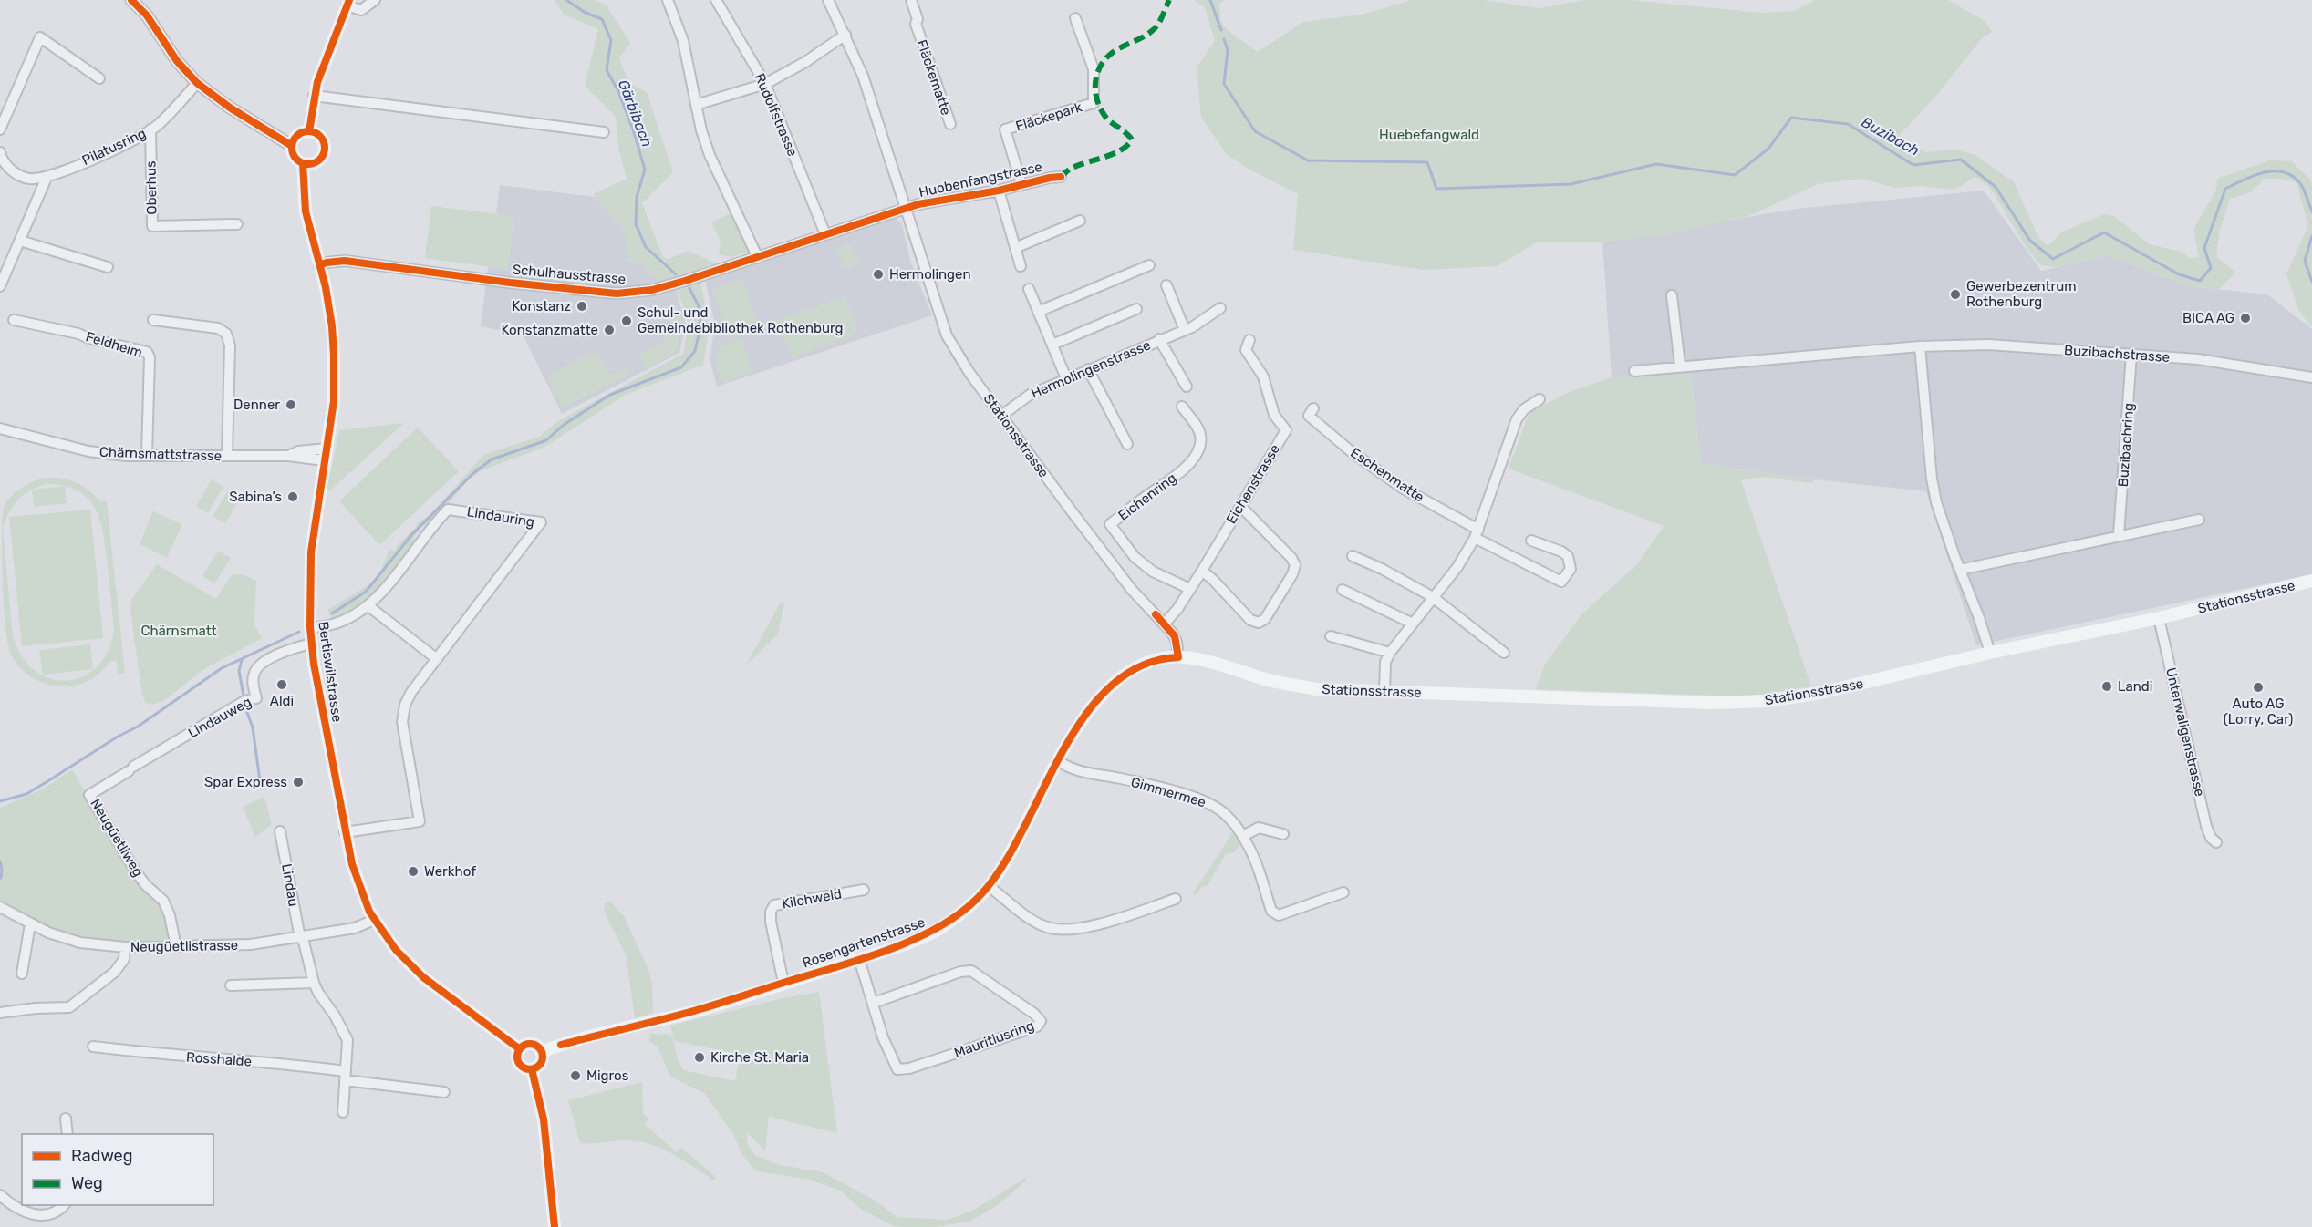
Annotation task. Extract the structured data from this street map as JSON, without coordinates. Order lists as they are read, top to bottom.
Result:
{
  "streets": {
    "main road": ["Stationsstrasse", "Bertiswilstrasse", "Rosengartenstrasse"],
    "street": [
      "Fläckematte",
      "Rudolfstrasse",
      "Fläckepark",
      "Pilatusring",
      "Huobenfangstrasse",
      "Oberhus",
      "Schulhausstrasse",
      "Feldheim",
      "Buzibachstrasse",
      "Hermolingenstrasse",
      "Buzibachring",
      "Chärnsmattstrasse",
      "Eschenmatte",
      "Eichenstrasse",
      "Eichenring",
      "Lindauring",
      "Lindauweg",
      "Unterwaligenstrasse",
      "Gimmermee",
      "Neugüetliweg",
      "Lindau",
      "Kilchweid",
      "Neugüetlistrasse",
      "Mauritiusring",
      "Rosshalde"
    ]
  },
  "crossings": [
    ["Rudolfstrasse", "Schulhausstrasse"],
    ["Fläckepark", "Huobenfangstrasse"],
    ["Pilatusring", "Oberhus"],
    ["Huobenfangstrasse", "Schulhausstrasse"],
    ["Huobenfangstrasse", "Stationsstrasse"],
    ["Schulhausstrasse", "Stationsstrasse"],
    ["Schulhausstrasse", "Bertiswilstrasse"],
    ["Feldheim", "Chärnsmattstrasse"],
    ["Buzibachstrasse", "Buzibachring"],
    ["Hermolingenstrasse", "Stationsstrasse"],
    ["Stationsstrasse", "Eichenstrasse"],
    ["Stationsstrasse", "Unterwaligenstrasse"],
    ["Stationsstrasse", "Rosengartenstrasse"],
    ["Chärnsmattstrasse", "Bertiswilstrasse"],
    ["Eichenstrasse", "Eichenring"],
    ["Lindauring", "Bertiswilstrasse"],
    ["Bertiswilstrasse", "Lindauweg"],
    ["Bertiswilstrasse", "Rosengartenstrasse"],
    ["Bertiswilstrasse", "Neugüetlistrasse"],
    ["Lindauweg", "Neugüetliweg"],
    ["Gimmermee", "Rosengartenstrasse"],
    ["Neugüetliweg", "Neugüetlistrasse"],
    ["Lindau", "Neugüetlistrasse"],
    ["Kilchweid", "Rosengartenstrasse"],
    ["Rosengartenstrasse", "Mauritiusring"]
  ],
  "water": ["Gärbibach", "Buzibach"],
  "parks": ["Huebefangwald", "Chärnsmatt"],
  "places": [
    "Hermolingen",
    "Gewerbezentrum Rothenburg",
    "Konstanz",
    "BICA AG",
    "Schul- und Gemeindebibliothek Rothenburg",
    "Konstanzmatte",
    "Denner",
    "Sabina's",
    "Aldi",
    "Landi",
    "Auto AG (Lorry, Car)",
    "Spar Express",
    "Werkhof",
    "Kirche St. Maria",
    "Migros"
  ],
  "legend": ["Radweg", "Weg"]
}
